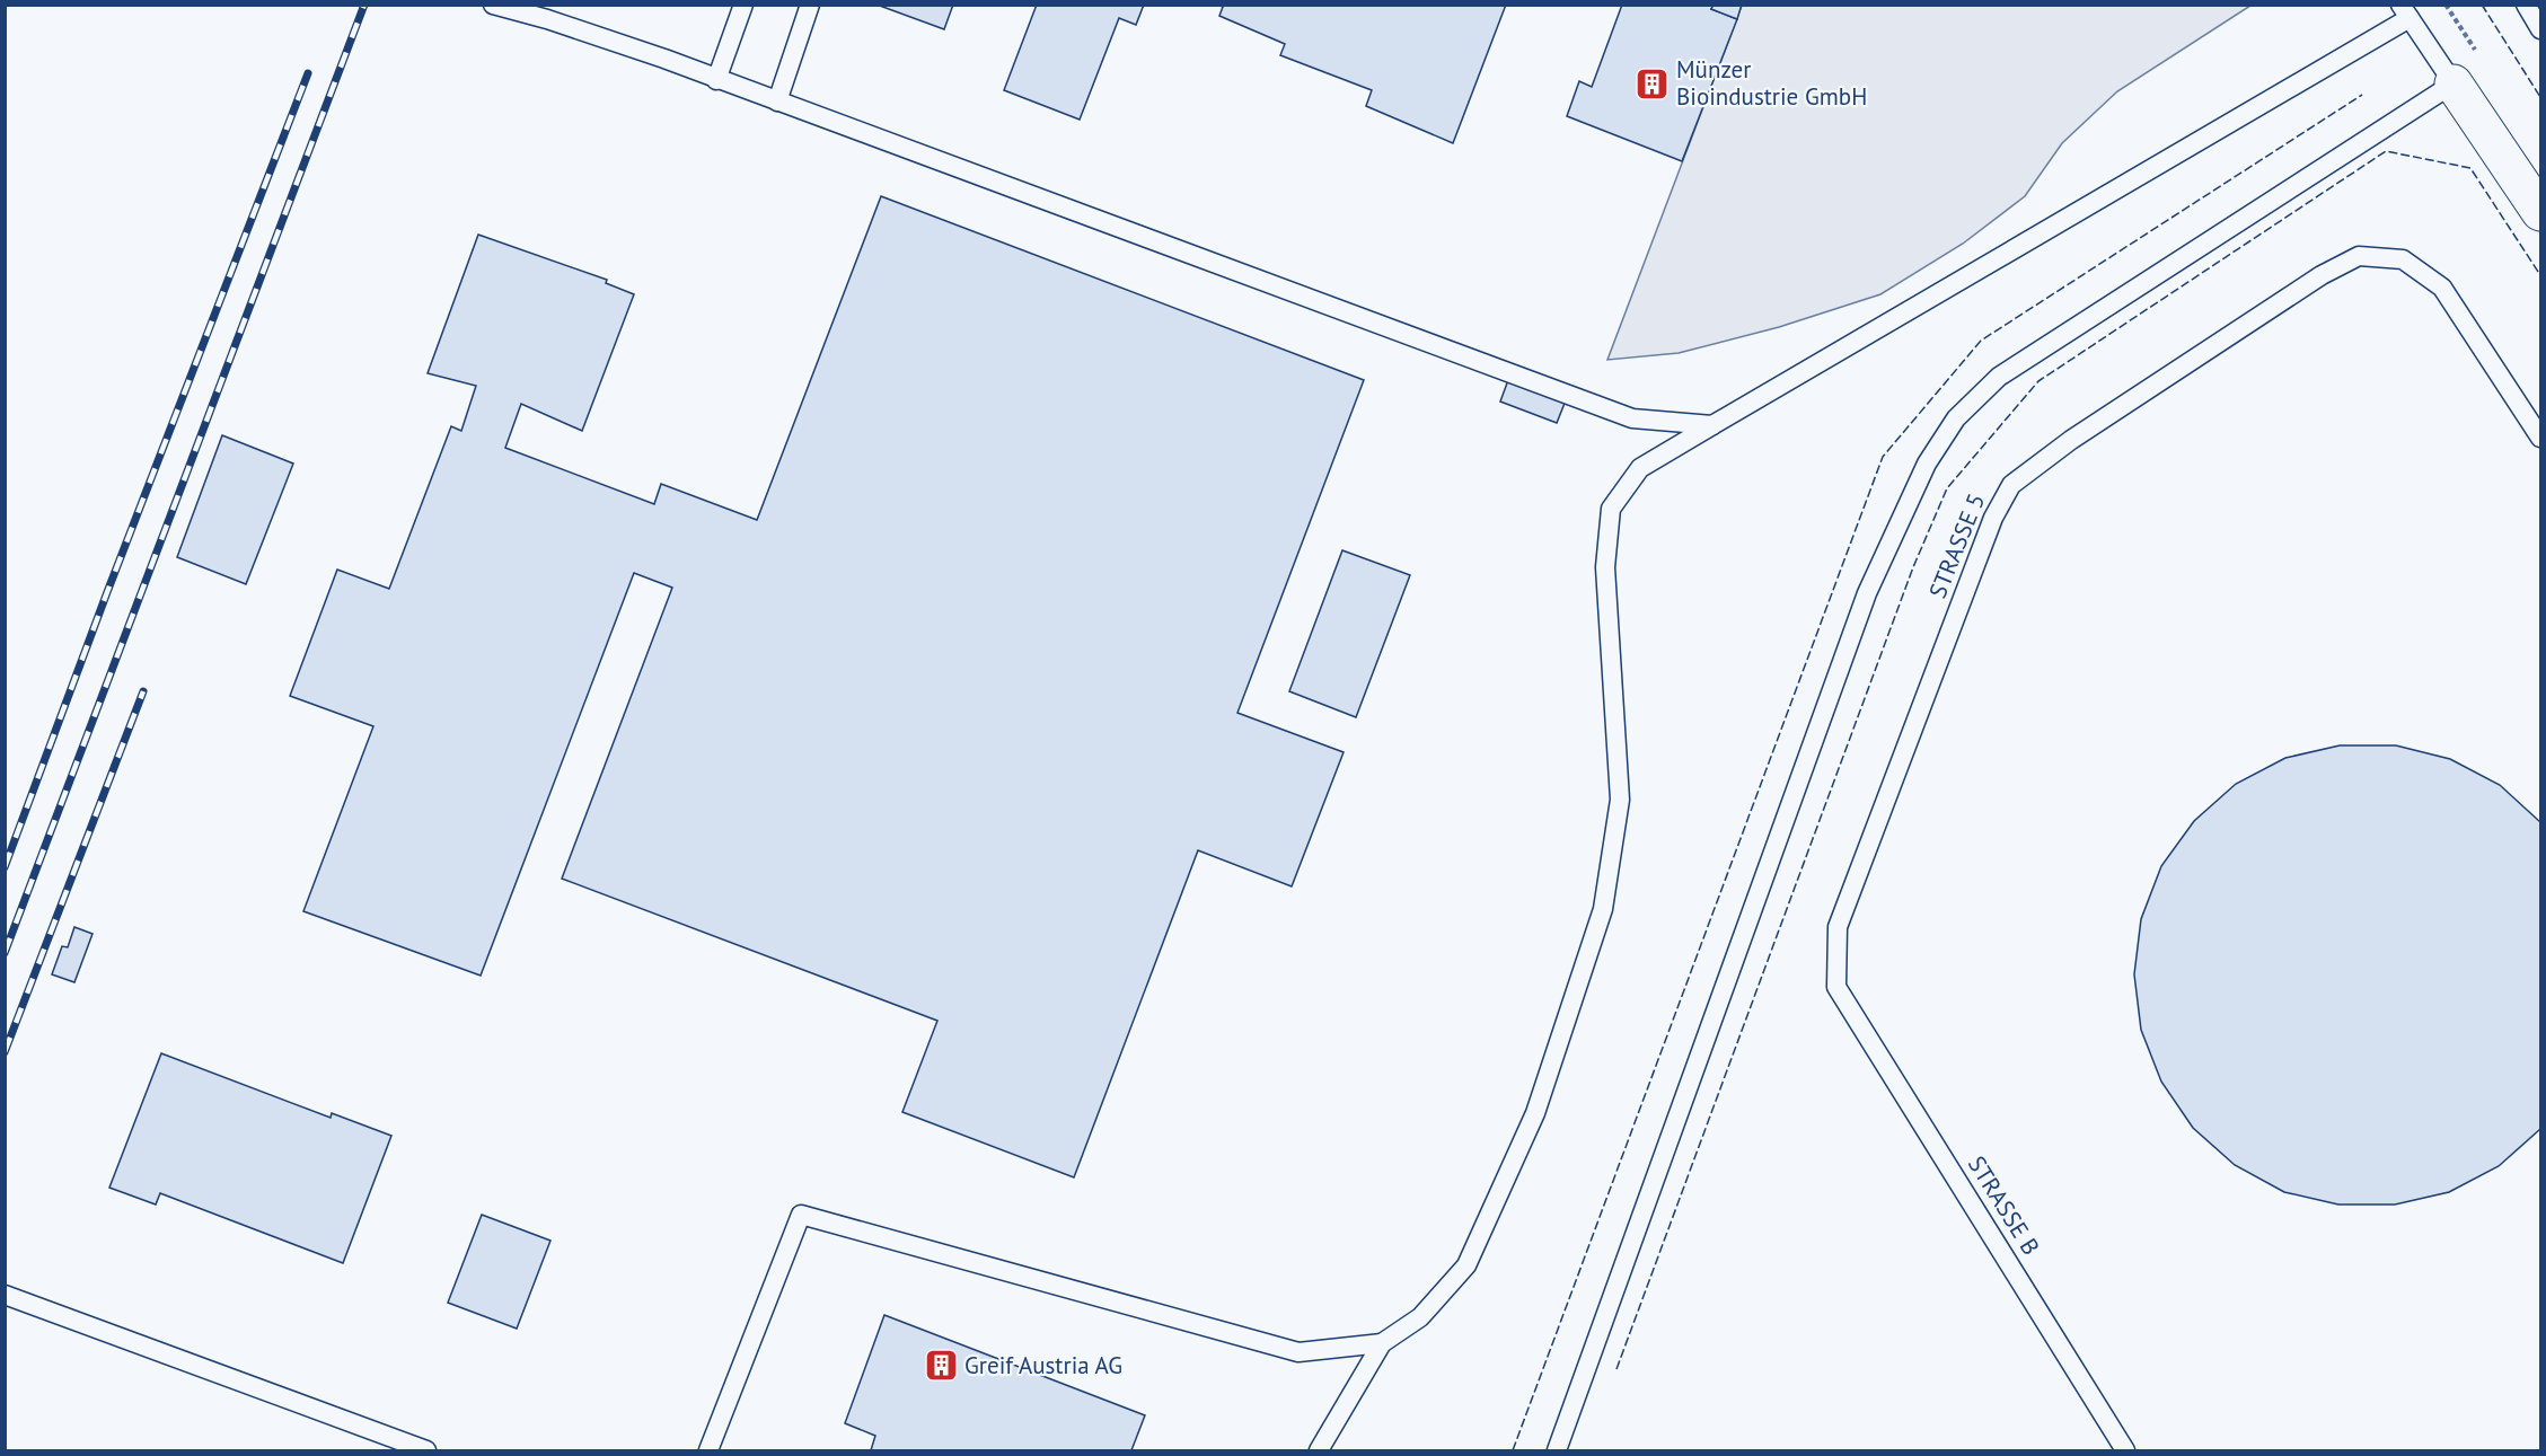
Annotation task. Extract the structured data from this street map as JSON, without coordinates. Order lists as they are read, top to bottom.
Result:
{
  "streets": {
    "lane": ["STRASSE 5", "STRASSE B"]
  },
  "crossings": [
    ["STRASSE 5", "STRASSE B"]
  ],
  "places": {
    "building": ["Münzer Bioindustrie GmbH", "Greif Austria AG"]
  }
}
